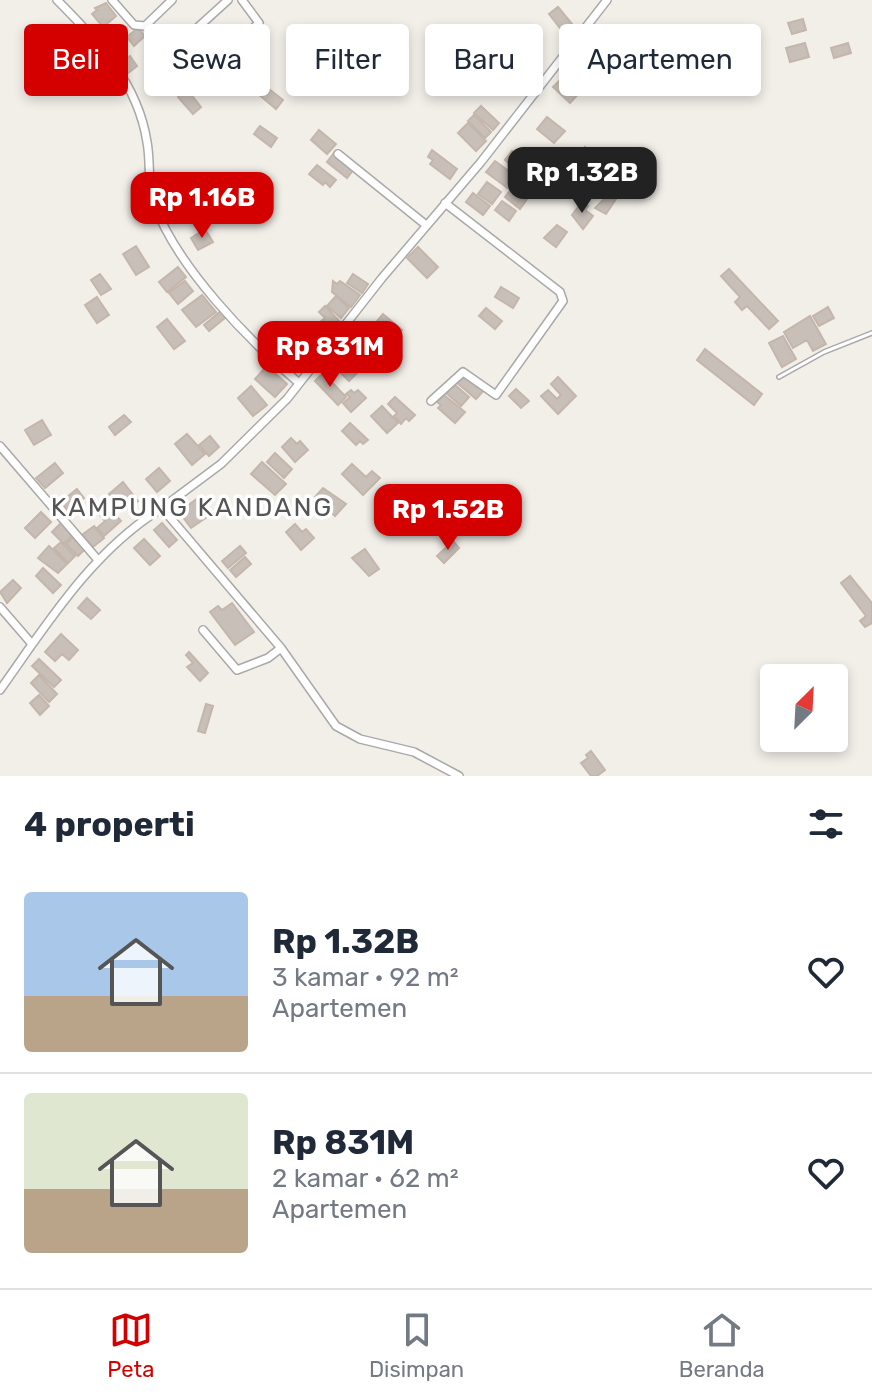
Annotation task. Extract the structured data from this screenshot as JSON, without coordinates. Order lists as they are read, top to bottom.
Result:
{
  "districts": ["KAMPUNG KANDANG"],
  "north": "top right",
  "page": {
    "chip": [
      "Beli",
      "Sewa",
      "Filter",
      "Baru",
      "Apartemen"
    ],
    "price": [
      "Rp 1.32B",
      "Rp 1.16B",
      "Rp 831M",
      "Rp 1.52B"
    ],
    "heading": "4 properti",
    "list": [
      {
        "name": "Rp 1.32B",
        "note": "3 kamar · 92 m² · Apartemen"
      },
      {
        "name": "Rp 831M",
        "note": "2 kamar · 62 m² · Apartemen"
      }
    ],
    "tabs": ["Peta", "Disimpan", "Beranda"]
  }
}
